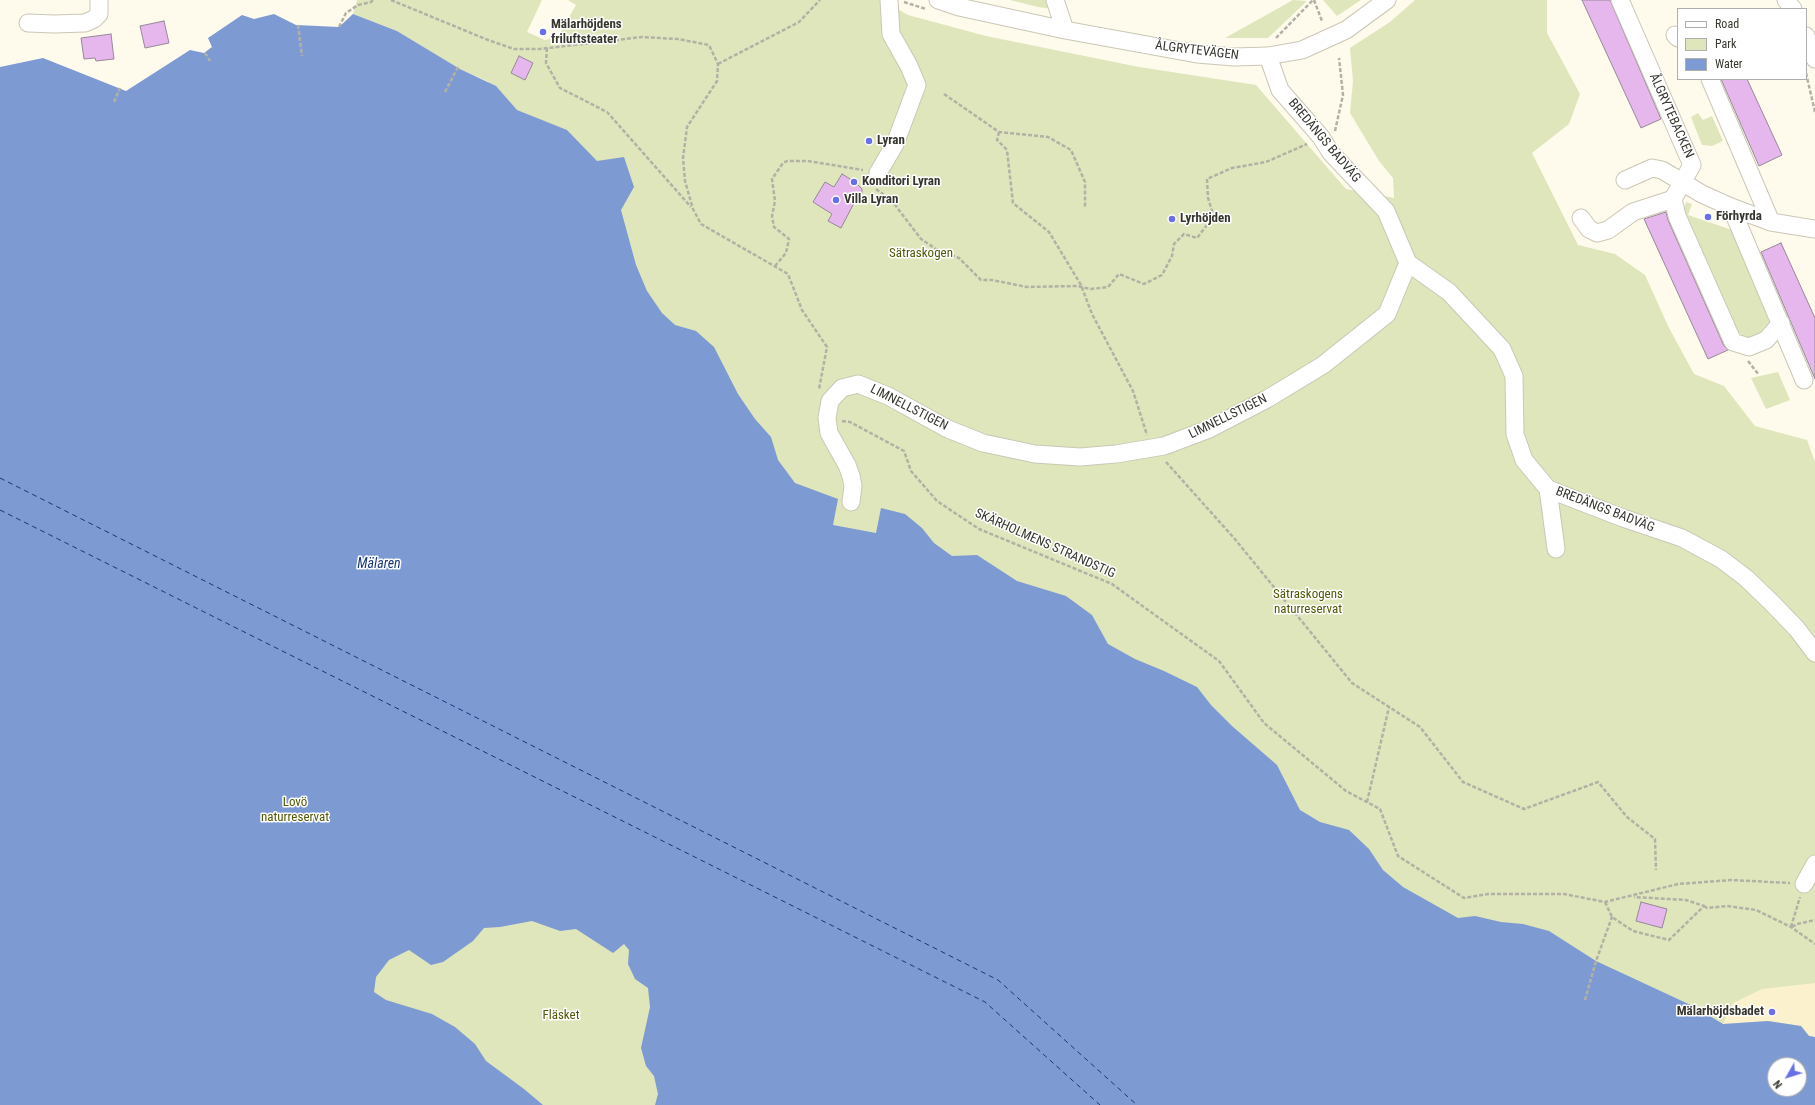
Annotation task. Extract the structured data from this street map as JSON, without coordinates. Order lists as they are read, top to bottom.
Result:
{
  "streets": {
    "street": [
      "ÅLGRYTEVÄGEN",
      "ÅLGRYTEBACKEN",
      "BREDÄNGS BADVÄG",
      "LIMNELLSTIGEN"
    ],
    "path": ["SKÄRHOLMENS STRANDSTIG"]
  },
  "crossings": [
    ["ÅLGRYTEVÄGEN", "BREDÄNGS BADVÄG"],
    ["BREDÄNGS BADVÄG", "LIMNELLSTIGEN"],
    ["LIMNELLSTIGEN", "SKÄRHOLMENS STRANDSTIG"]
  ],
  "water": ["Mälaren"],
  "parks": [
    "Sätraskogen",
    "Sätraskogens naturreservat",
    "Lovö naturreservat",
    "Fläsket"
  ],
  "places": [
    "Mälarhöjdens friluftsteater",
    "Lyran",
    "Konditori Lyran",
    "Villa Lyran",
    "Förhyrda",
    "Lyrhöjden",
    "Mälarhöjdsbadet"
  ],
  "legend": ["Road", "Park", "Water"],
  "north": "bottom left"
}
